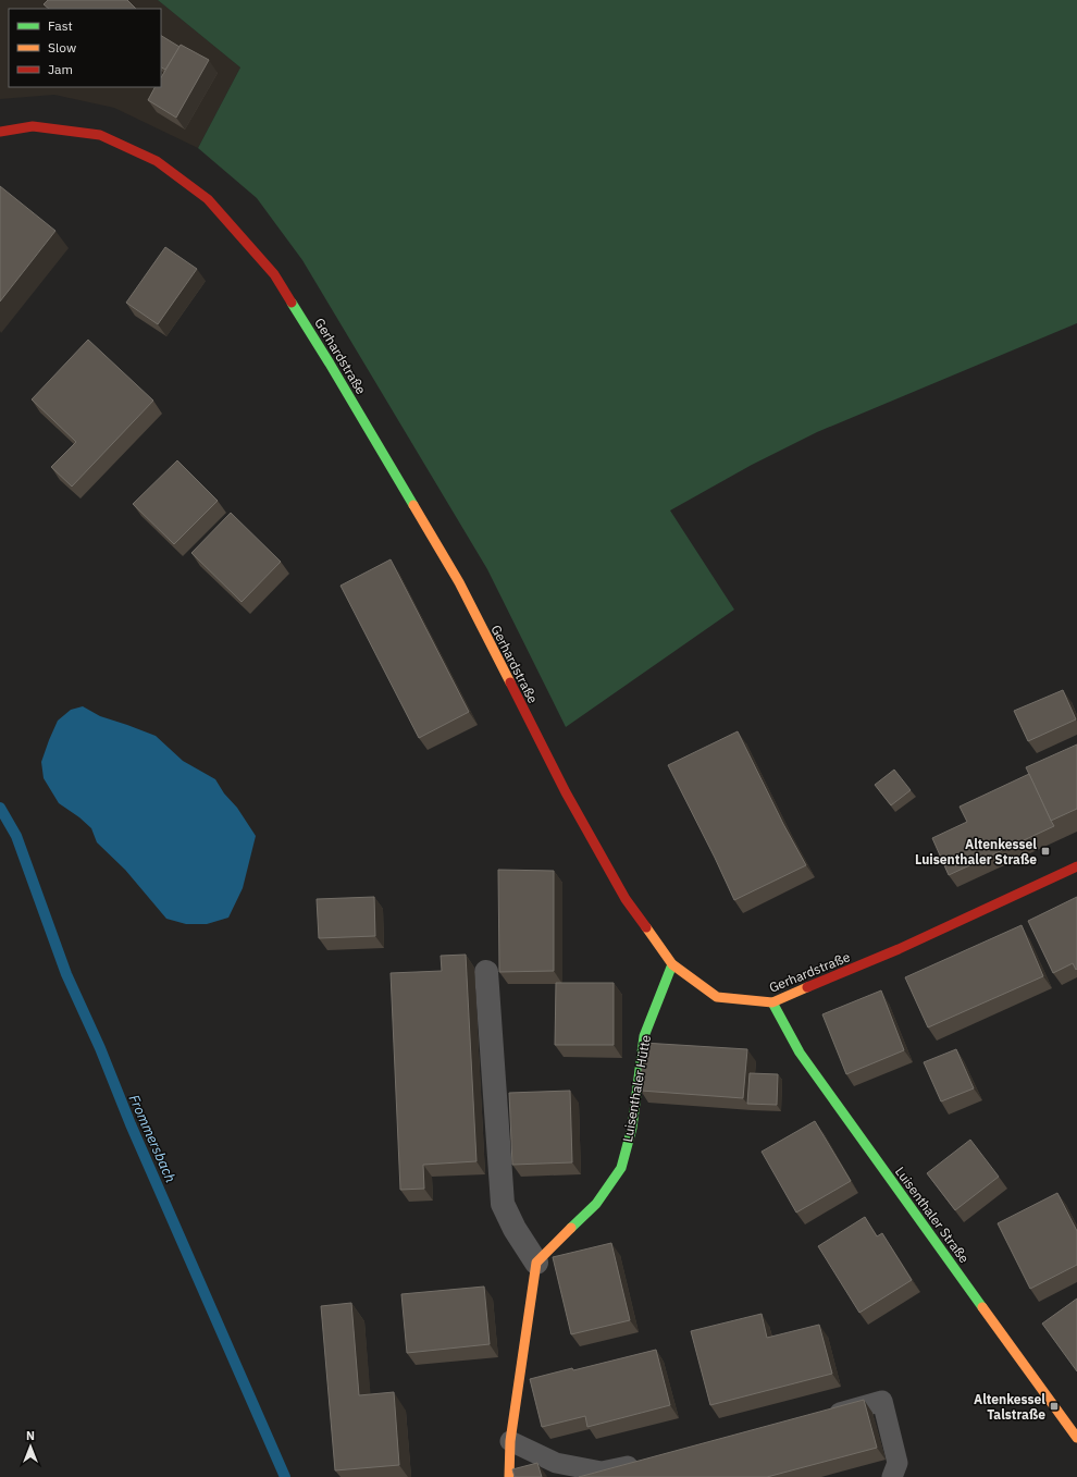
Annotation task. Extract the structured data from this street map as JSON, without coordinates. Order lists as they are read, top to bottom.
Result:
{
  "streets": {
    "street": ["Gerhardstraße", "Luisenthaler Hütte", "Luisenthaler Straße"]
  },
  "crossings": [
    ["Gerhardstraße", "Luisenthaler Hütte"],
    ["Gerhardstraße", "Luisenthaler Straße"]
  ],
  "water": ["Frommersbach"],
  "places": {
    "transit": ["Altenkessel Luisenthaler Straße", "Altenkessel Talstraße"]
  },
  "legend": ["Fast", "Slow", "Jam"],
  "north": "top"
}
